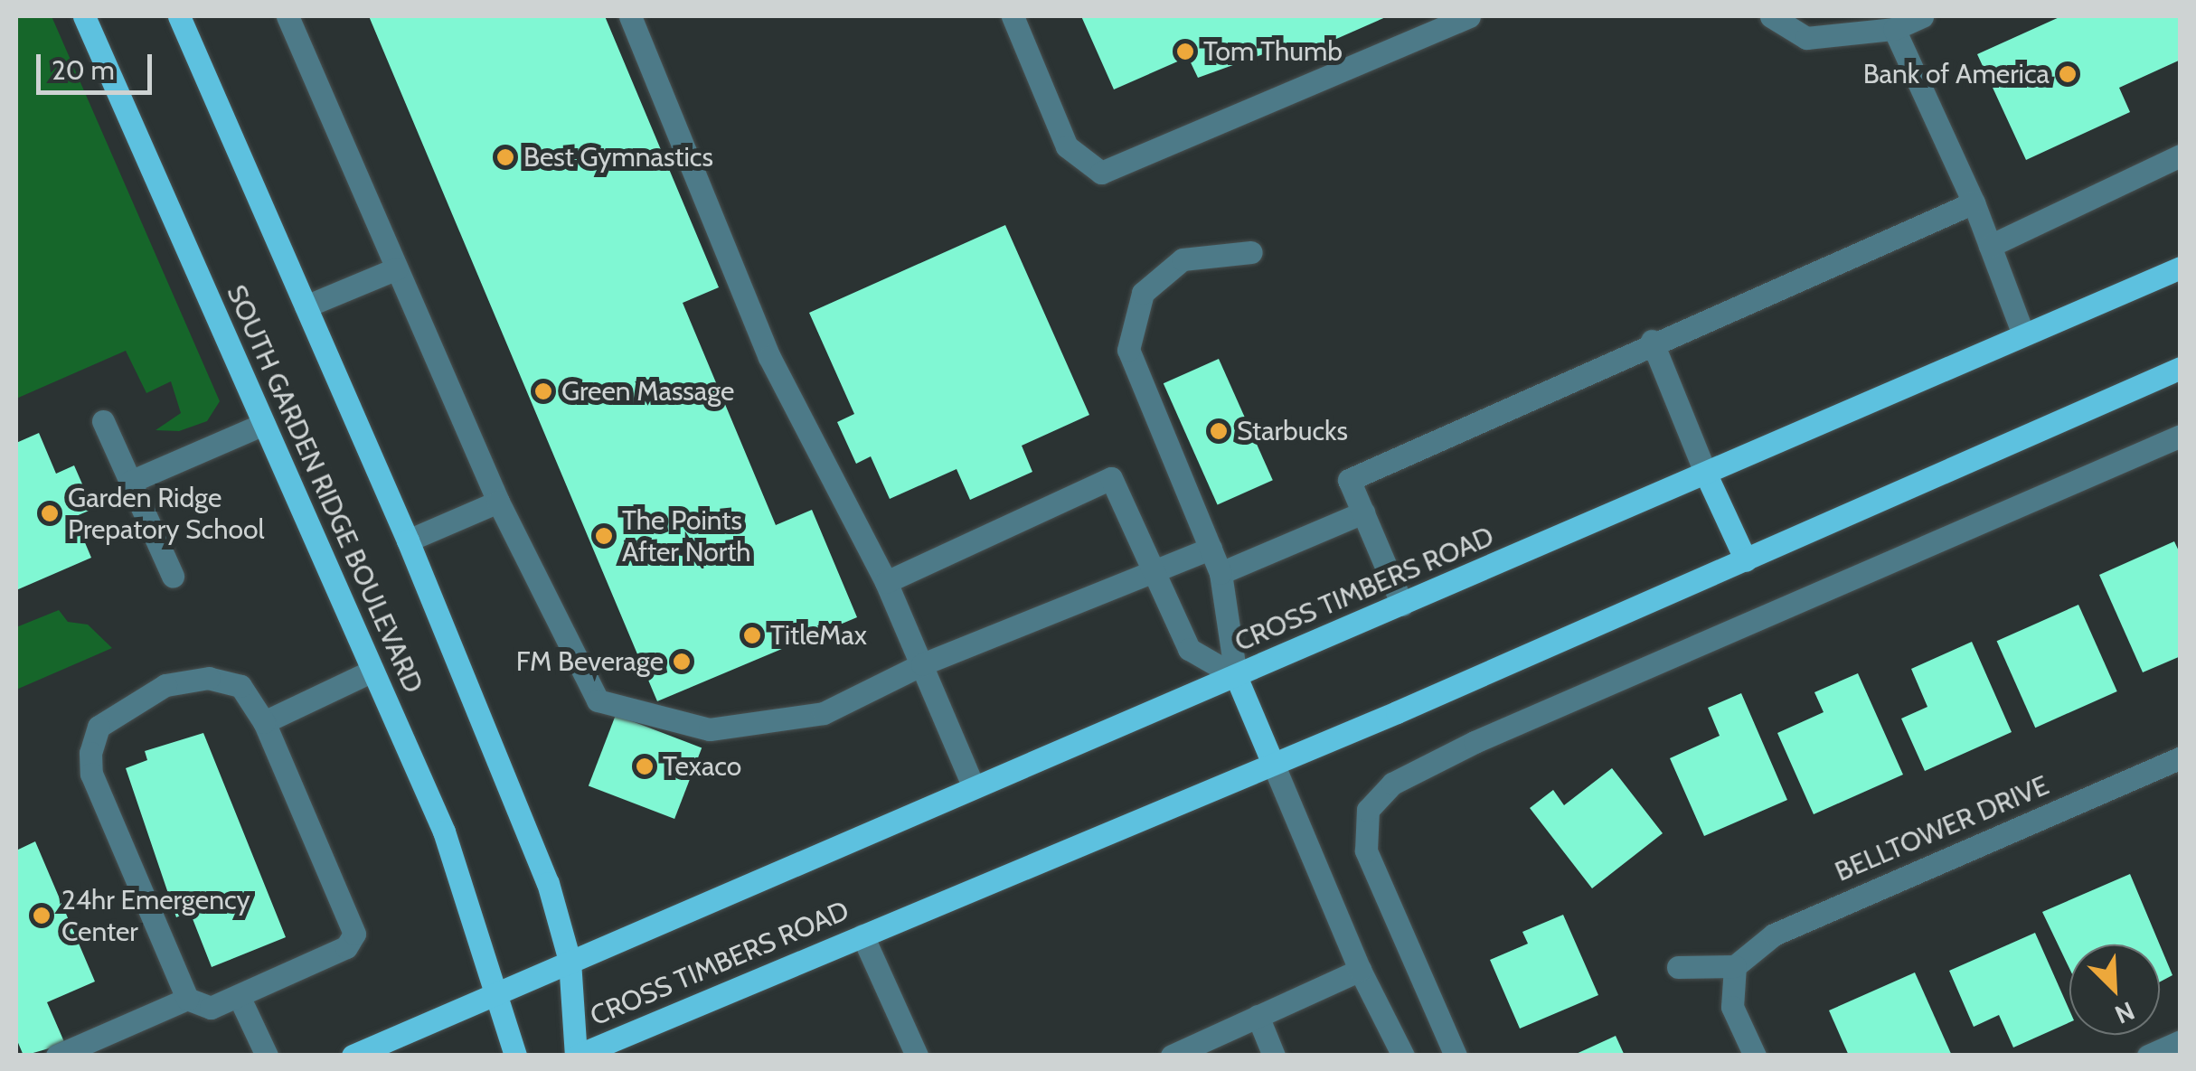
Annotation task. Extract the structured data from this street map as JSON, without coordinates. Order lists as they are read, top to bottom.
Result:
{
  "streets": {
    "main road": ["SOUTH GARDEN RIDGE BOULEVARD", "CROSS TIMBERS ROAD"],
    "street": ["BELLTOWER DRIVE"]
  },
  "crossings": [
    ["SOUTH GARDEN RIDGE BOULEVARD", "CROSS TIMBERS ROAD"]
  ],
  "places": [
    "Tom Thumb",
    "Bank of America",
    "Best Gymnastics",
    "Green Massage",
    "Starbucks",
    "Garden Ridge Prepatory School",
    "The Points After North",
    "TitleMax",
    "FM Beverage",
    "Texaco",
    "24hr Emergency Center"
  ],
  "scale_bar": "20 m",
  "north": "bottom right"
}
